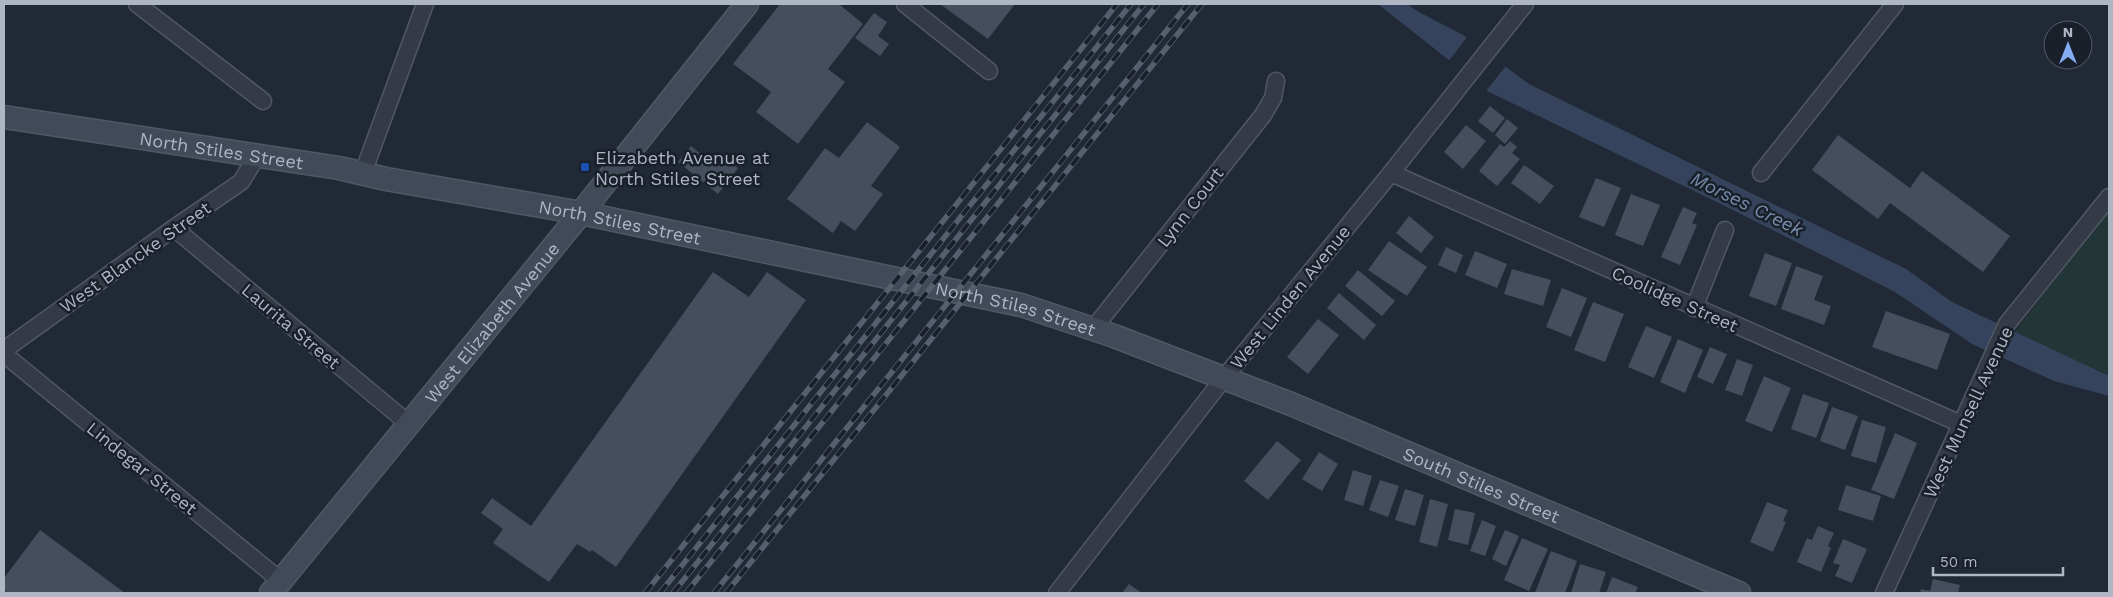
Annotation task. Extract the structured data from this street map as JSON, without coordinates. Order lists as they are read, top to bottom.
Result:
{
  "streets": {
    "main road": ["North Stiles Street", "West Elizabeth Avenue", "South Stiles Street"],
    "street": [
      "Lynn Court",
      "West Blancke Street",
      "West Linden Avenue",
      "Coolidge Street",
      "Laurita Street",
      "West Munsell Avenue",
      "Lindegar Street"
    ]
  },
  "crossings": [
    ["North Stiles Street", "Lynn Court"],
    ["North Stiles Street", "West Blancke Street"],
    ["North Stiles Street", "West Linden Avenue"],
    ["North Stiles Street", "West Elizabeth Avenue"],
    ["North Stiles Street", "South Stiles Street"],
    ["West Blancke Street", "Laurita Street"],
    ["West Linden Avenue", "Coolidge Street"],
    ["West Linden Avenue", "South Stiles Street"],
    ["Coolidge Street", "West Munsell Avenue"],
    ["West Elizabeth Avenue", "Laurita Street"],
    ["West Elizabeth Avenue", "Lindegar Street"]
  ],
  "water": ["Morses Creek"],
  "places": {
    "transit": ["Elizabeth Avenue at North Stiles Street"]
  },
  "scale_bar": "50 m",
  "north": "top"
}
